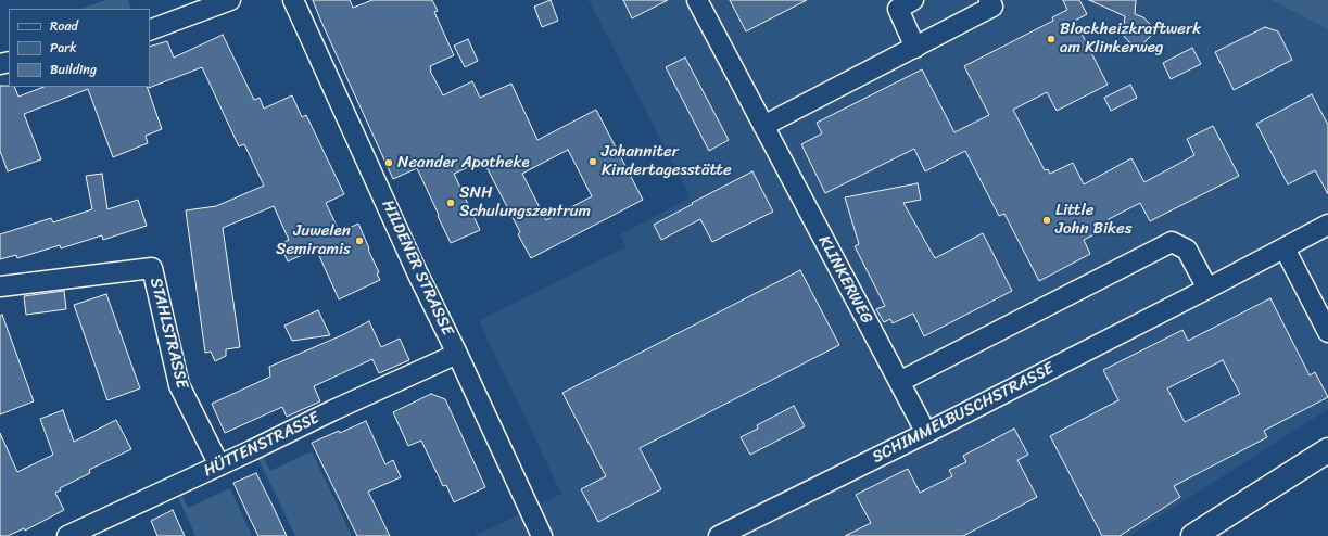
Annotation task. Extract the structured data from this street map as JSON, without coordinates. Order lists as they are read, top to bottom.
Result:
{
  "streets": {
    "street": [
      "HILDENER STRASSE",
      "KLINKERWEG",
      "STAHLSTRASSE",
      "SCHIMMELBUSCHSTRASSE",
      "HÜTTENSTRASSE"
    ]
  },
  "crossings": [
    ["HILDENER STRASSE", "HÜTTENSTRASSE"],
    ["KLINKERWEG", "SCHIMMELBUSCHSTRASSE"],
    ["STAHLSTRASSE", "HÜTTENSTRASSE"]
  ],
  "places": [
    "Blockheizkraftwerk am Klinkerweg",
    "Johanniter Kindertagesstätte",
    "Neander Apotheke",
    "SNH Schulungszentrum",
    "Little John Bikes",
    "Juwelen Semiramis"
  ],
  "legend": ["Road", "Park", "Building"]
}
